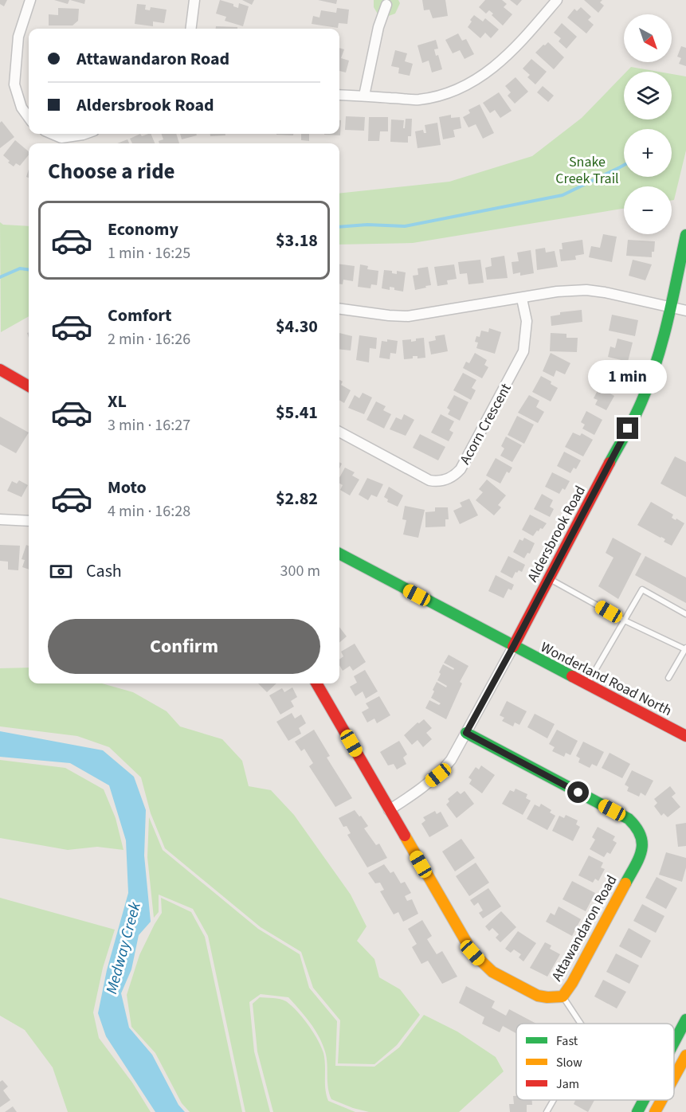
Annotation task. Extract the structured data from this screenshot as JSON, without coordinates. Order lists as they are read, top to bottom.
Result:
{
  "streets": {
    "street": [
      "Acorn Crescent",
      "Aldersbrook Road",
      "Wonderland Road North",
      "Attawandaron Road"
    ]
  },
  "crossings": [
    ["Aldersbrook Road", "Wonderland Road North"],
    ["Aldersbrook Road", "Attawandaron Road"]
  ],
  "water": ["Medway Creek"],
  "parks": ["Snake Creek Trail"],
  "legend": ["Fast", "Slow", "Jam"],
  "north": "bottom right",
  "page": {
    "map_buttons": ["+", "−"],
    "banner": ["Attawandaron Road", "Aldersbrook Road"],
    "heading": "Choose a ride",
    "list": [
      {
        "name": "Economy",
        "note": "1 min · 16:25",
        "value": "$3.18"
      },
      {
        "name": "Comfort",
        "note": "2 min · 16:26",
        "value": "$4.30"
      },
      {
        "name": "XL",
        "note": "3 min · 16:27",
        "value": "$5.41"
      },
      {
        "name": "Moto",
        "note": "4 min · 16:28",
        "value": "$2.82"
      }
    ],
    "bubble": "1 min",
    "pay": ["Cash", "300 m"],
    "buttons": "Confirm"
  }
}
